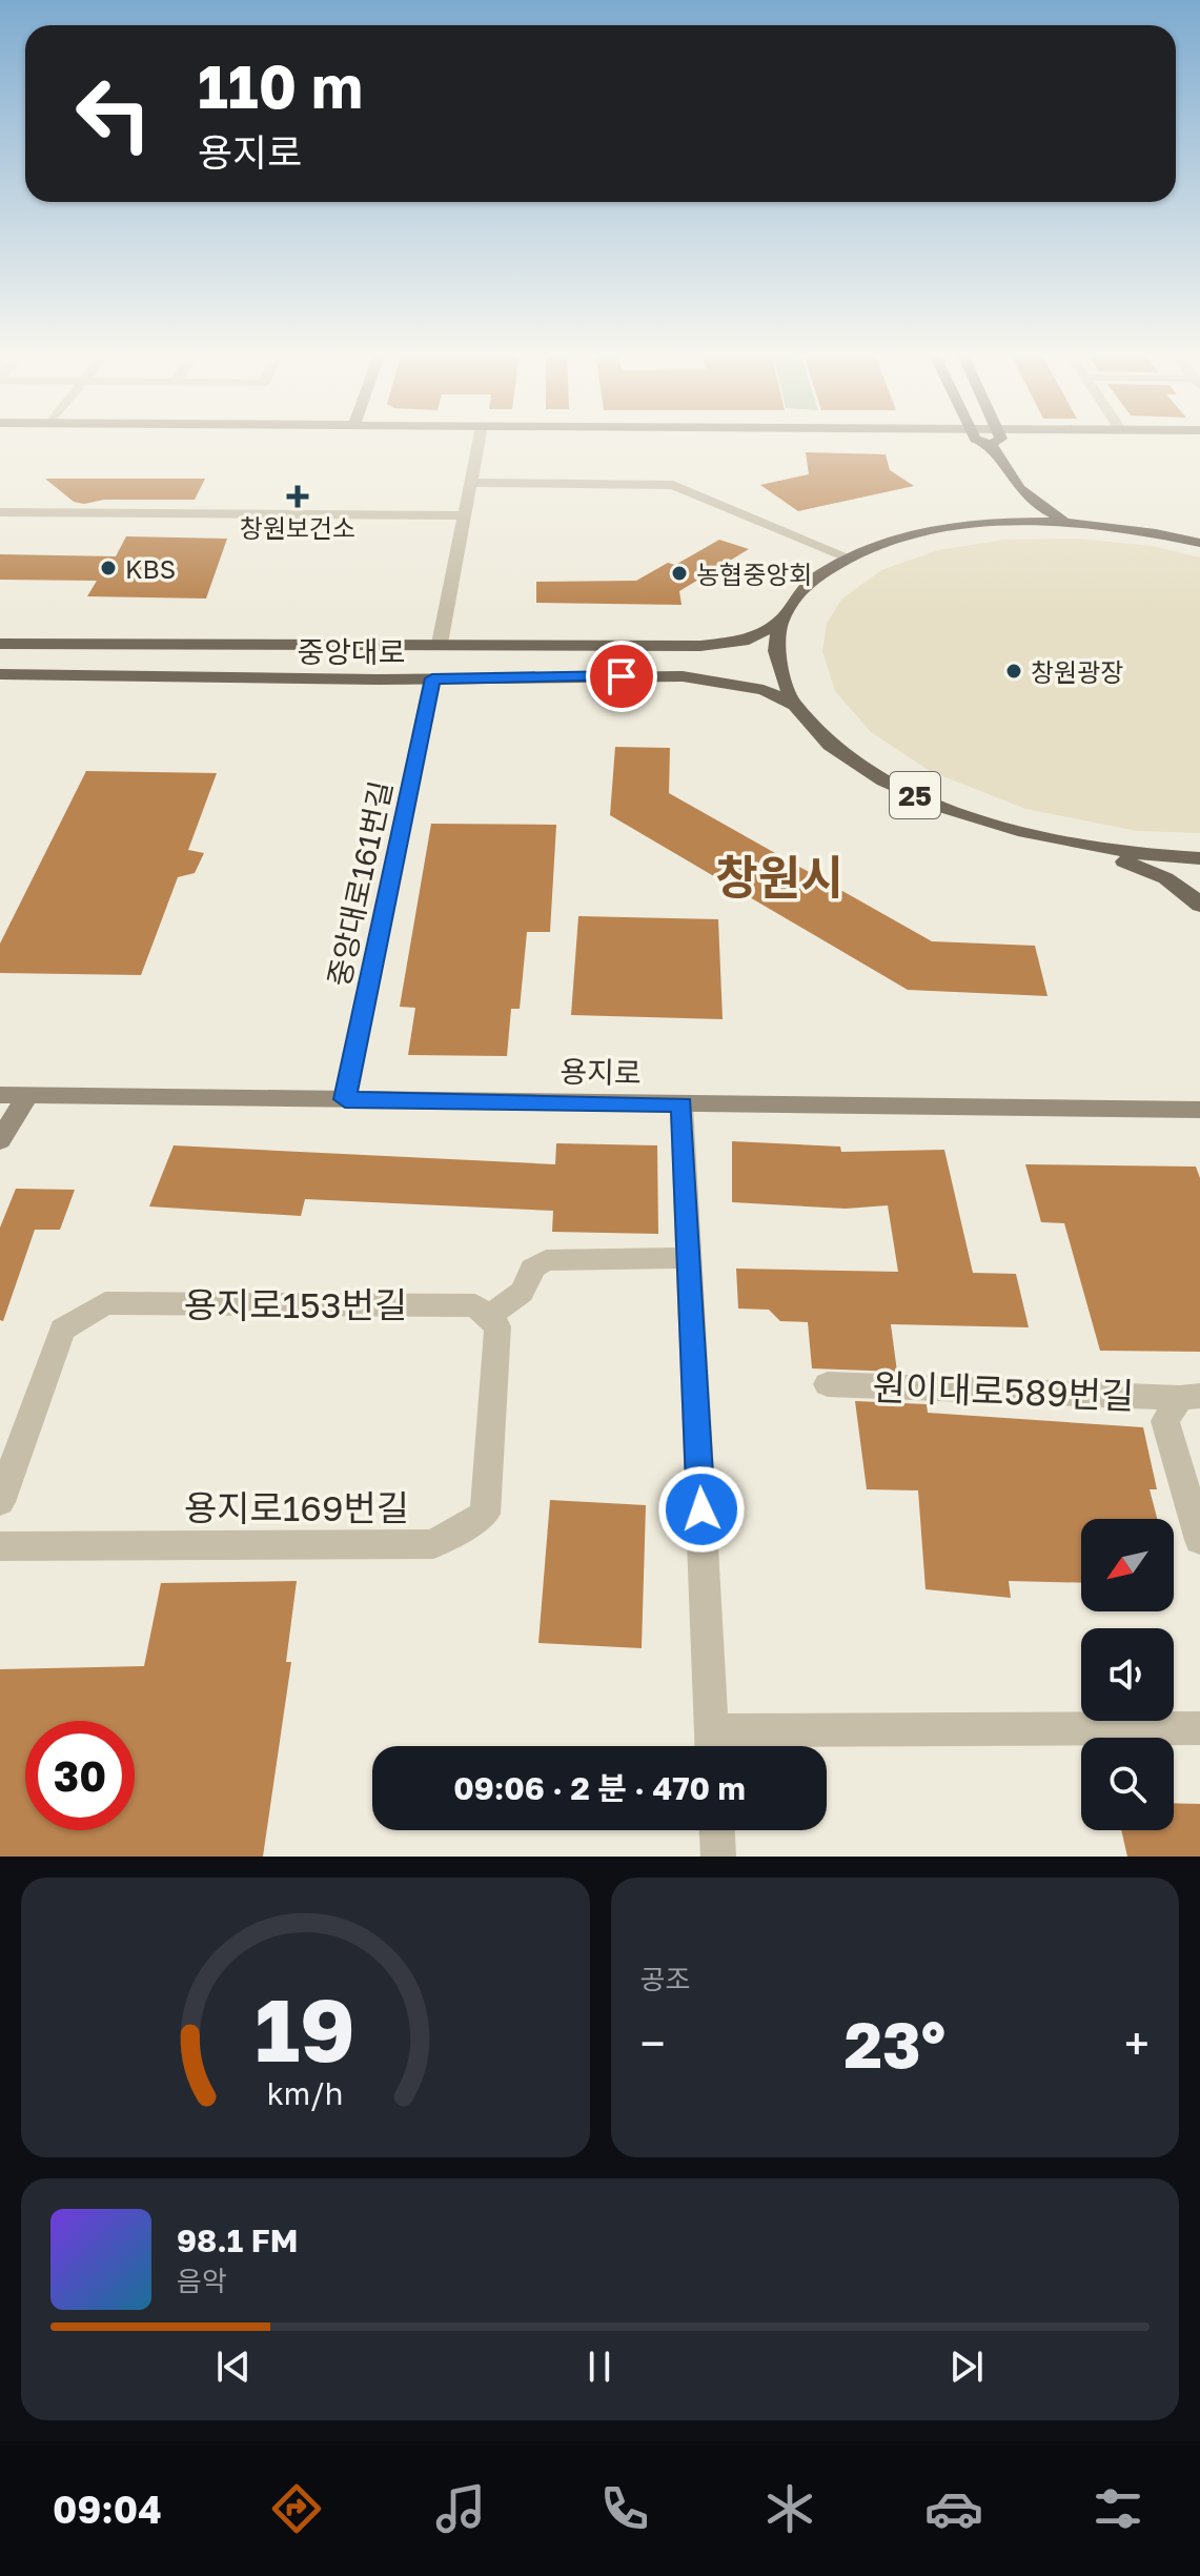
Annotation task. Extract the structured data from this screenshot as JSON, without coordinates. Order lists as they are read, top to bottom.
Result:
{
  "streets": {
    "main road": ["중앙대로", "25", "용지로"],
    "street": [
      "중앙대로161번길",
      "용지로153번길",
      "원이대로589번길",
      "용지로169번길"
    ]
  },
  "crossings": [
    ["중앙대로", "25"],
    ["중앙대로", "중앙대로161번길"],
    ["중앙대로161번길", "용지로"],
    ["용지로153번길", "용지로169번길"]
  ],
  "districts": ["창원시"],
  "places": {
    "health": ["창원보건소"],
    "other": ["KBS", "농협중앙회", "창원광장"]
  },
  "north": "bottom left",
  "page": {
    "turn": ["110 m", "용지로"],
    "limit": "30",
    "trip": "09:06 · 2 분 · 470 m",
    "tile": "공조",
    "heat": ["−", "23°", "+"],
    "song": ["98.1 FM", "음악"],
    "tabs": "09:04",
    "gauge": ["19", "km/h"]
  }
}
